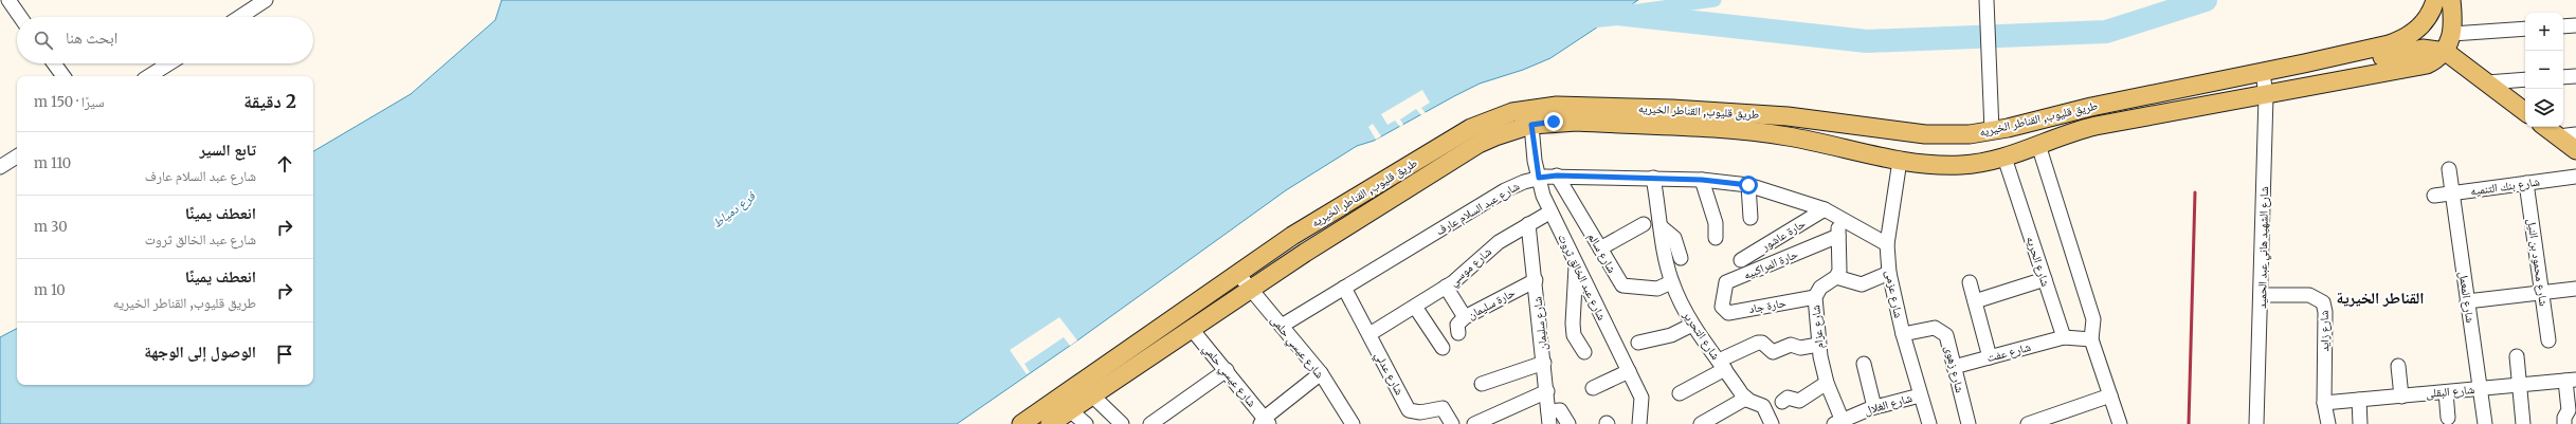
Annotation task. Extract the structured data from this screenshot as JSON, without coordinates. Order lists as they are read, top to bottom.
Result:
{
  "streets": {
    "main road": ["طريق قليوب, القناطر الخيريه"],
    "street": [
      "شارع بنك التنميه",
      "شارع عبد السلام عارف",
      "حارة عاشور",
      "شارع الشهيد هاني عبد الحميد",
      "شارع سالم",
      "شارع الحريه",
      "شارع محمود بن النيل",
      "حارة المراكبيه",
      "شارع موسي",
      "شارع عبد الخالق ثروت",
      "شارع عزمى",
      "شارع المعمل",
      "حارة سليمان",
      "حارة جاد",
      "شارع سليمان",
      "شارع عزام",
      "شارع زايد",
      "شارع التحرير",
      "شارع عيسي حلمى",
      "شارع عفت",
      "شارع زهوى",
      "شارع عدلي",
      "شارع عيسي حلمي",
      "شارع البقلى",
      "شارع الغلال"
    ]
  },
  "crossings": [
    ["طريق قليوب, القناطر الخيريه", "شارع الشهيد هاني عبد الحميد"],
    ["طريق قليوب, القناطر الخيريه", "شارع الحريه"],
    ["طريق قليوب, القناطر الخيريه", "شارع عبد الخالق ثروت"],
    ["طريق قليوب, القناطر الخيريه", "شارع عزمى"],
    ["طريق قليوب, القناطر الخيريه", "شارع عيسي حلمى"],
    ["طريق قليوب, القناطر الخيريه", "شارع عيسي حلمي"],
    ["شارع بنك التنميه", "شارع محمود بن النيل"],
    ["شارع بنك التنميه", "شارع المعمل"],
    ["شارع عبد السلام عارف", "حارة عاشور"],
    ["شارع عبد السلام عارف", "شارع سالم"],
    ["شارع عبد السلام عارف", "شارع عبد الخالق ثروت"],
    ["شارع عبد السلام عارف", "شارع عزمى"],
    ["شارع عبد السلام عارف", "شارع التحرير"],
    ["شارع عبد السلام عارف", "شارع عيسي حلمى"],
    ["شارع عبد السلام عارف", "شارع عدلي"],
    ["شارع الشهيد هاني عبد الحميد", "شارع زايد"],
    ["شارع سالم", "شارع التحرير"],
    ["شارع الحريه", "شارع عفت"],
    ["حارة المراكبيه", "حارة جاد"],
    ["شارع موسي", "شارع عبد الخالق ثروت"],
    ["شارع موسي", "شارع سليمان"],
    ["شارع موسي", "شارع عدلي"],
    ["شارع عزمى", "شارع زهوى"],
    ["شارع عزمى", "شارع الغلال"],
    ["شارع المعمل", "شارع البقلى"],
    ["حارة سليمان", "شارع سليمان"],
    ["حارة جاد", "شارع عزام"],
    ["شارع عزام", "شارع الغلال"],
    ["شارع زايد", "شارع البقلى"],
    ["شارع عفت", "شارع زهوى"]
  ],
  "districts": ["القناطر الخيرية"],
  "water": ["فرع دمياط"],
  "page": {
    "map_buttons": ["+", "−"],
    "search": "ابحث هنا",
    "heading": ["2 دقيقة", "سيرًا · 150 m"],
    "list": [
      ["تابع السير", "شارع عبد السلام عارف", "110 m"],
      ["انعطف يمينًا", "شارع عبد الخالق ثروت", "30 m"],
      ["انعطف يمينًا", "طريق قليوب, القناطر الخيريه", "10 m"],
      "الوصول إلى الوجهة"
    ]
  }
}
